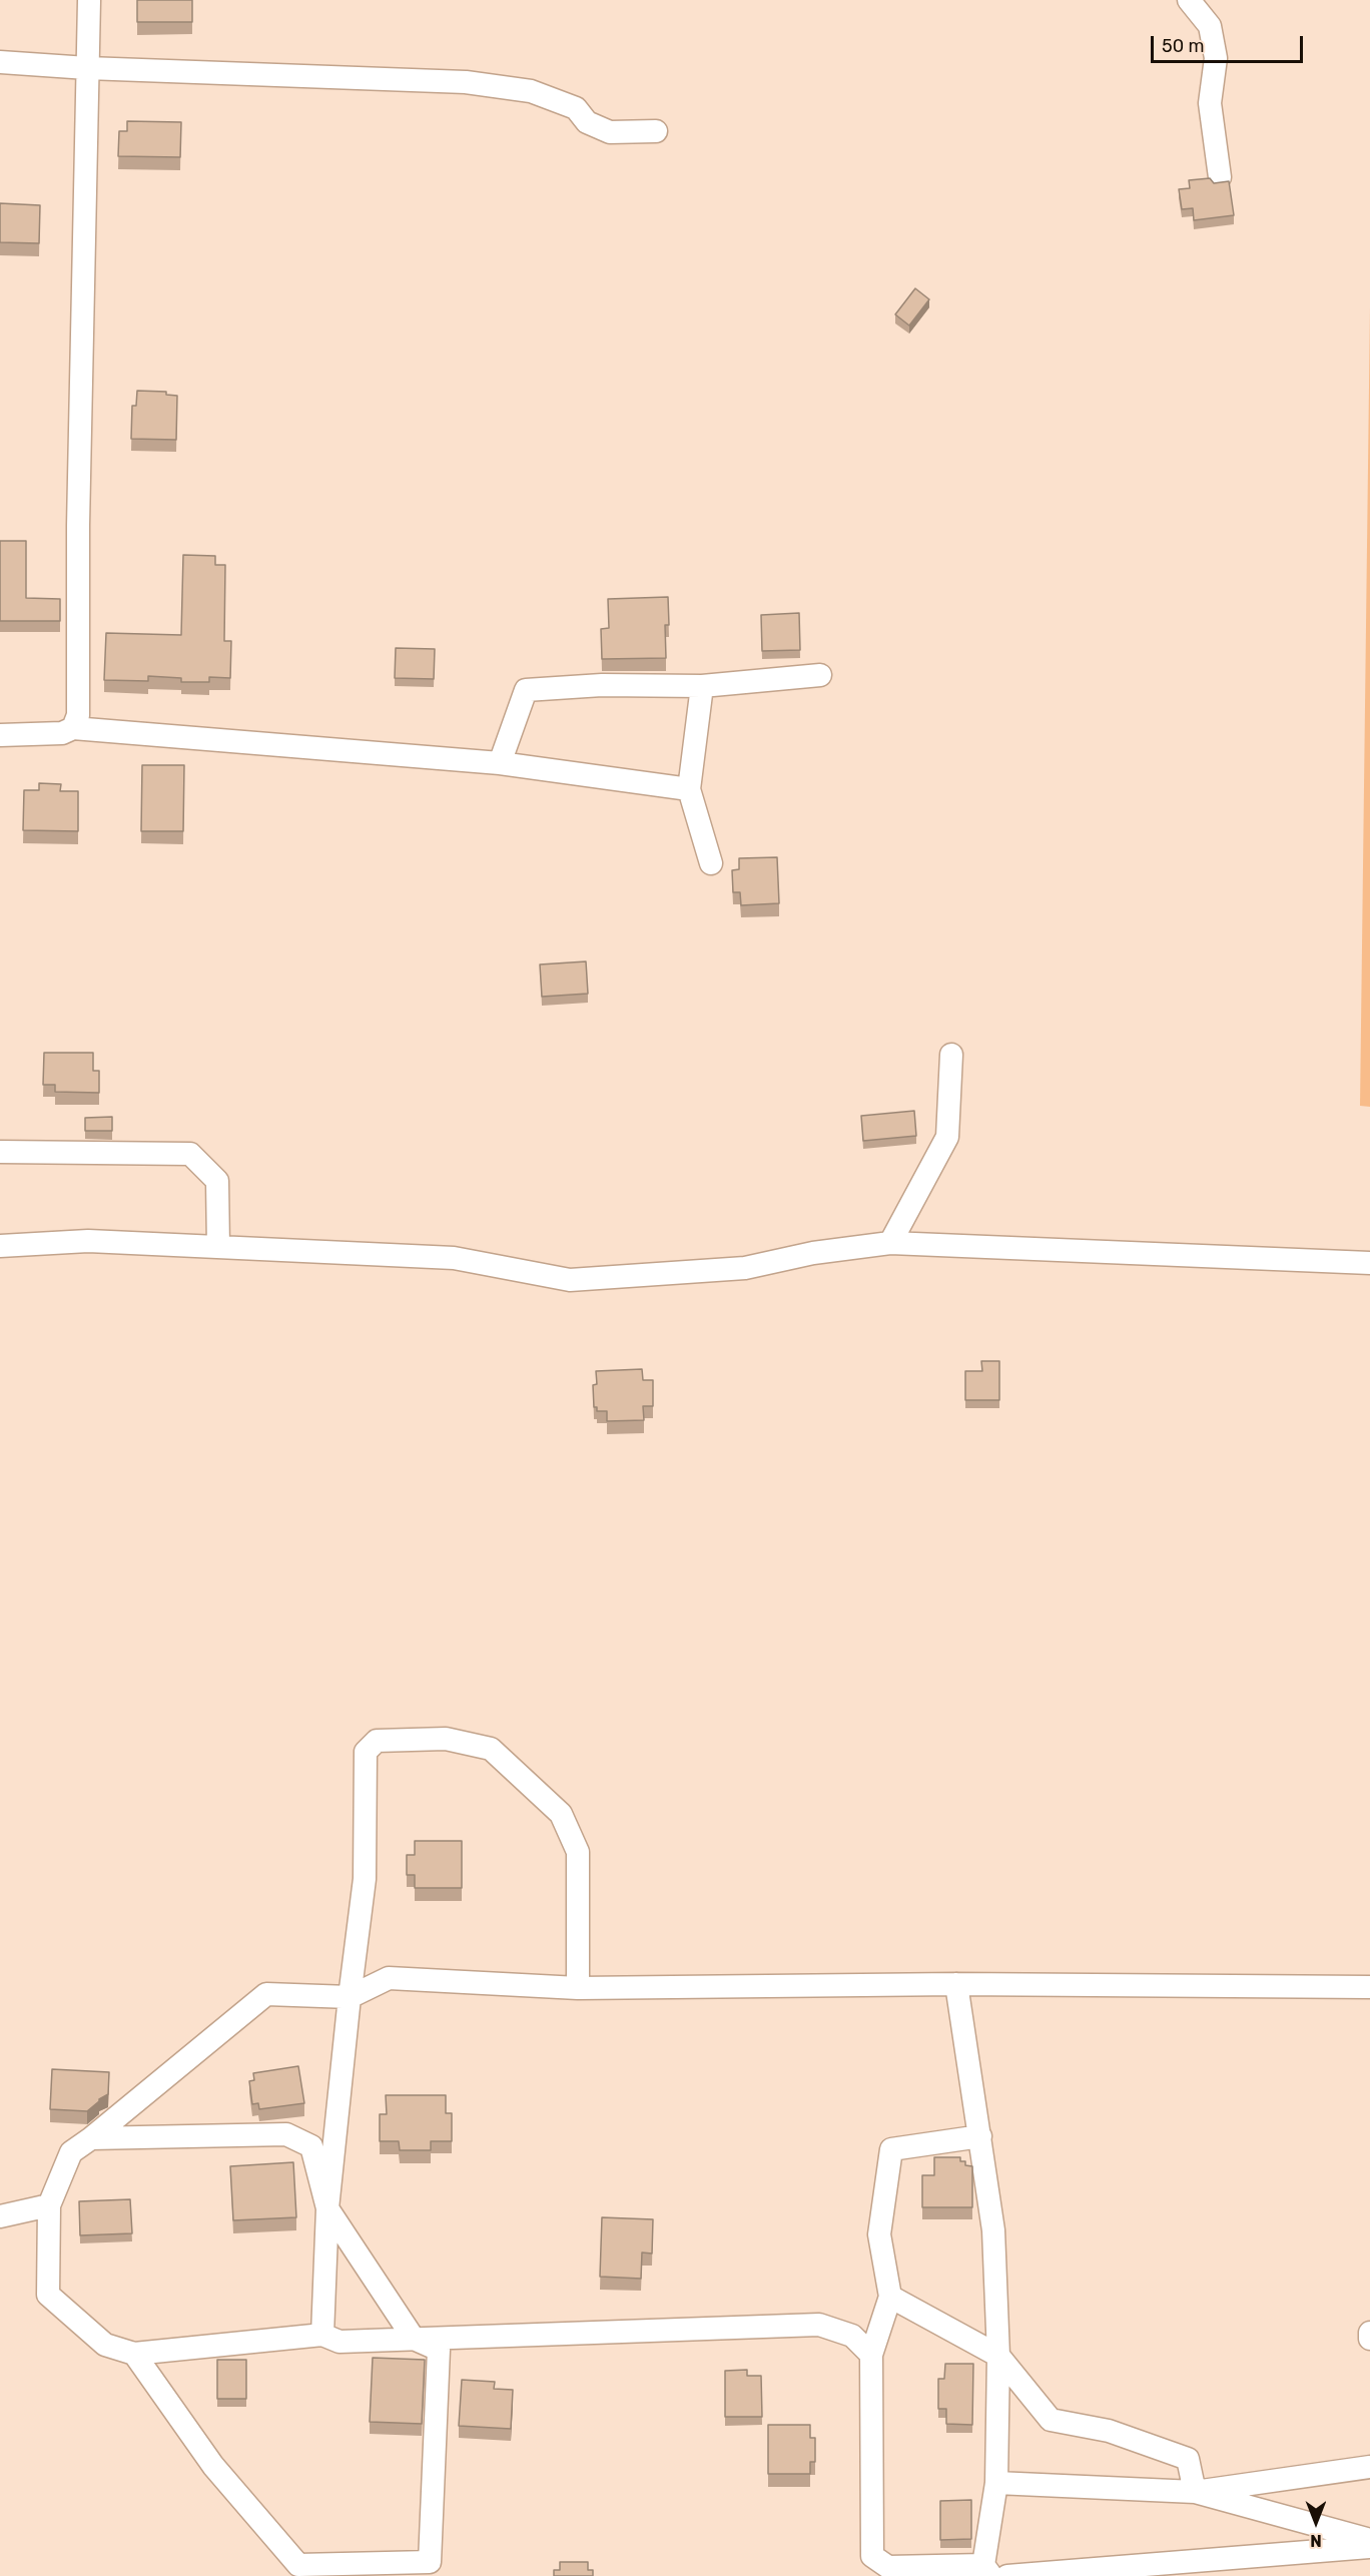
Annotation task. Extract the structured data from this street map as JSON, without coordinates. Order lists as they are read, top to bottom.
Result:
{
  "scale_bar": "50 m",
  "north": "bottom"
}
